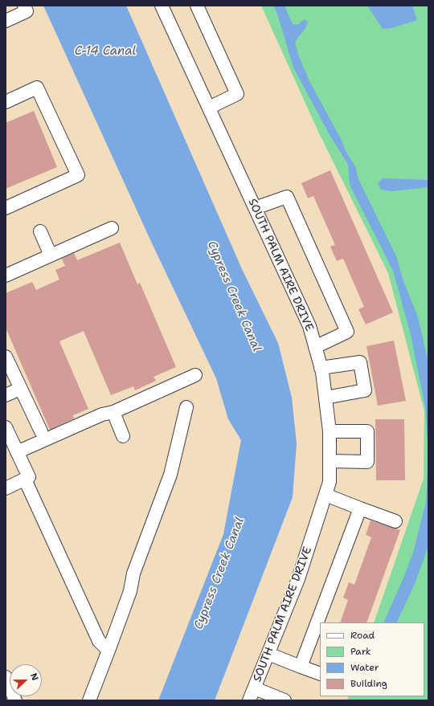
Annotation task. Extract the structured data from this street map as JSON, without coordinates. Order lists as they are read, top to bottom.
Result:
{
  "streets": {
    "street": ["SOUTH PALM AIRE DRIVE"]
  },
  "water": ["C-14 Canal", "Cypress Creek Canal"],
  "legend": [
    "Road",
    "Park",
    "Water",
    "Building"
  ],
  "north": "right"
}
